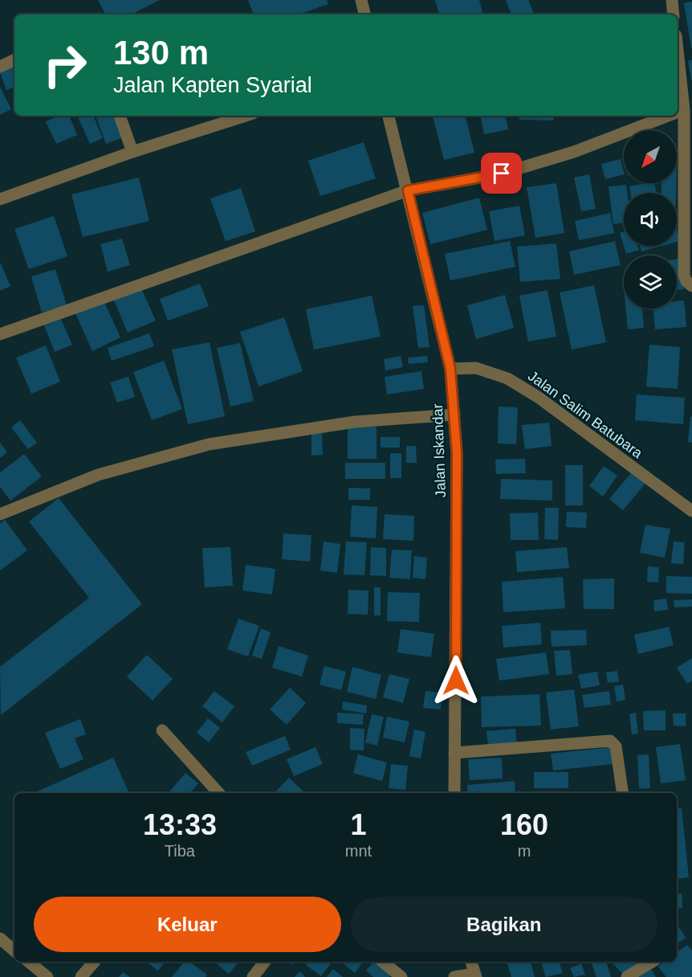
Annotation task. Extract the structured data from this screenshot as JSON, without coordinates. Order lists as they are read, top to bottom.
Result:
{
  "streets": {
    "street": ["Jalan Salim Batubara", "Jalan Iskandar"]
  },
  "crossings": [
    ["Jalan Salim Batubara", "Jalan Iskandar"]
  ],
  "north": "bottom left",
  "page": {
    "turn": ["130 m", "Jalan Kapten Syarial"],
    "eta": [
      "13:33",
      "Tiba",
      "1",
      "mnt",
      "160",
      "m"
    ],
    "buttons": ["Keluar", "Bagikan"]
  }
}
